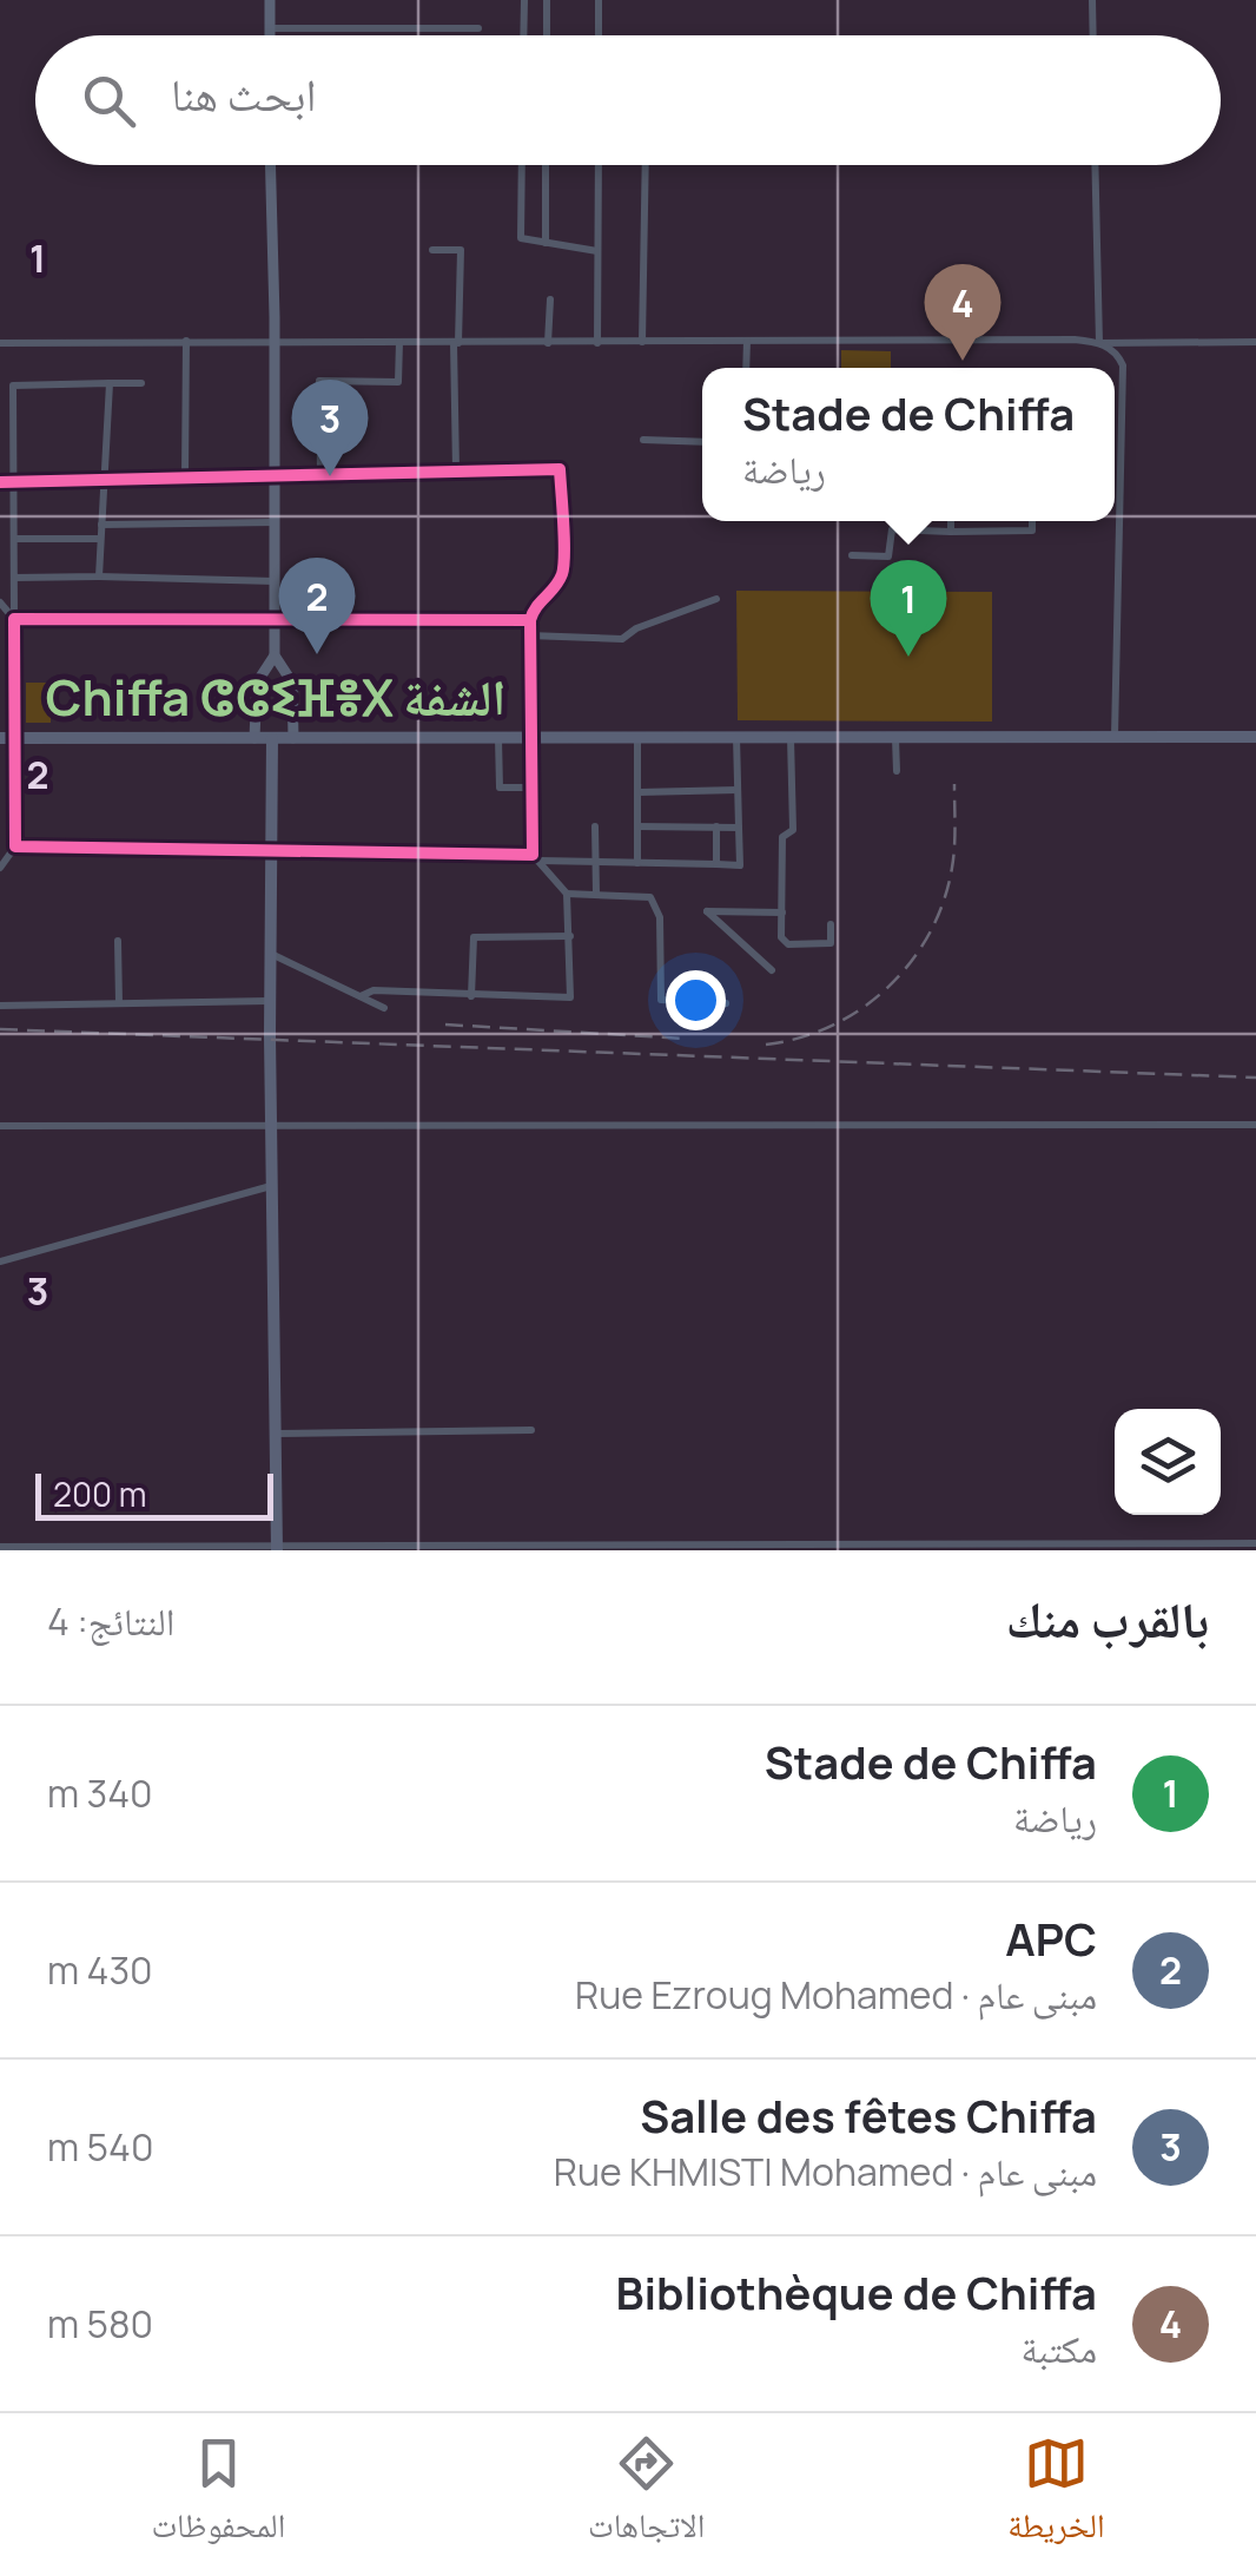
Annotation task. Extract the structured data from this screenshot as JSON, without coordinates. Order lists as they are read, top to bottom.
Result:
{
  "districts": ["Chiffa ⵛⵛⵉⴼⴻⵝ الشفة"],
  "scale_bar": "200 m",
  "page": {
    "search": "ابحث هنا",
    "pins": [
      "4",
      "3",
      "2",
      "1"
    ],
    "popup": ["Stade de Chiffa", "رياضة"],
    "scale": "200 m",
    "heading": ["بالقرب منك", "النتائج: 4"],
    "list": [
      {
        "mark": "1",
        "name": "Stade de Chiffa",
        "note": "رياضة",
        "value": "340 m"
      },
      {
        "mark": "2",
        "name": "APC",
        "note": "مبنى عام · Rue Ezroug Mohamed",
        "value": "430 m"
      },
      {
        "mark": "3",
        "name": "Salle des fêtes Chiffa",
        "note": "مبنى عام · Rue KHMISTI Mohamed",
        "value": "540 m"
      },
      {
        "mark": "4",
        "name": "Bibliothèque de Chiffa",
        "note": "مكتبة",
        "value": "580 m"
      }
    ],
    "nav": ["الخريطة", "الاتجاهات", "المحفوظات"]
  },
  "grid": {
    "rows": ["1", "2", "3"]
  }
}
